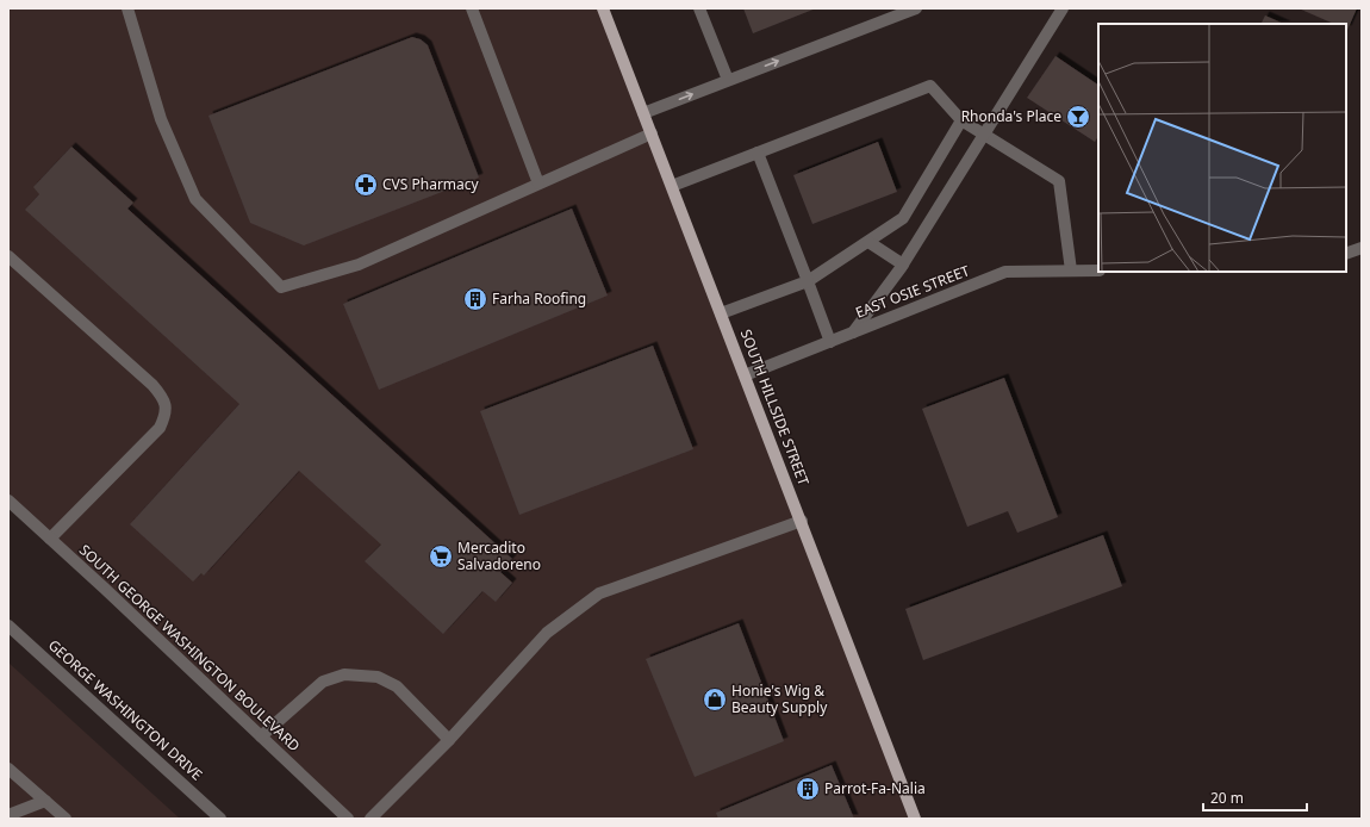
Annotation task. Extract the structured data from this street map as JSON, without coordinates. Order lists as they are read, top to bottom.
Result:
{
  "streets": {
    "main road": ["SOUTH HILLSIDE STREET"],
    "street": ["EAST OSIE STREET", "SOUTH GEORGE WASHINGTON BOULEVARD", "GEORGE WASHINGTON DRIVE"]
  },
  "crossings": [
    ["EAST OSIE STREET", "SOUTH HILLSIDE STREET"]
  ],
  "places": {
    "bar": ["Rhonda's Place"],
    "pharmacy": ["CVS Pharmacy"],
    "building": ["Farha Roofing", "Parrot-Fa-Nalia"],
    "supermarket": ["Mercadito Salvadoreno"],
    "shop": ["Honie's Wig & Beauty Supply"]
  },
  "scale_bar": "20 m"
}
